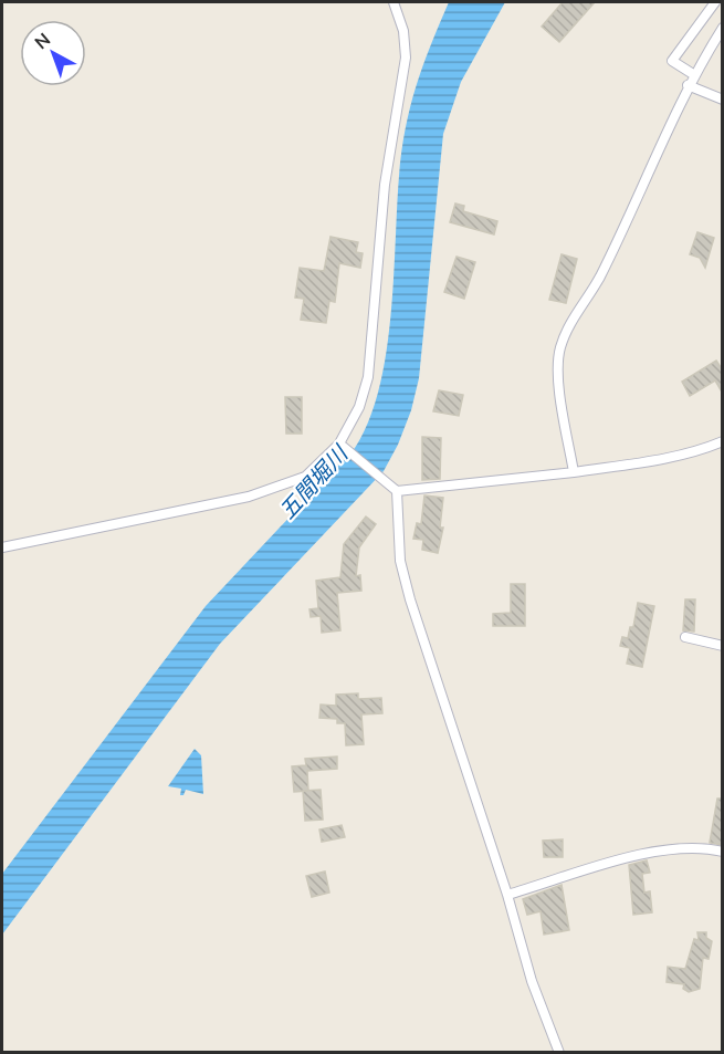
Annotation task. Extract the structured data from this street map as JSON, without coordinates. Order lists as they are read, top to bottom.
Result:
{
  "water": ["五間堀川"],
  "north": "top left"
}
